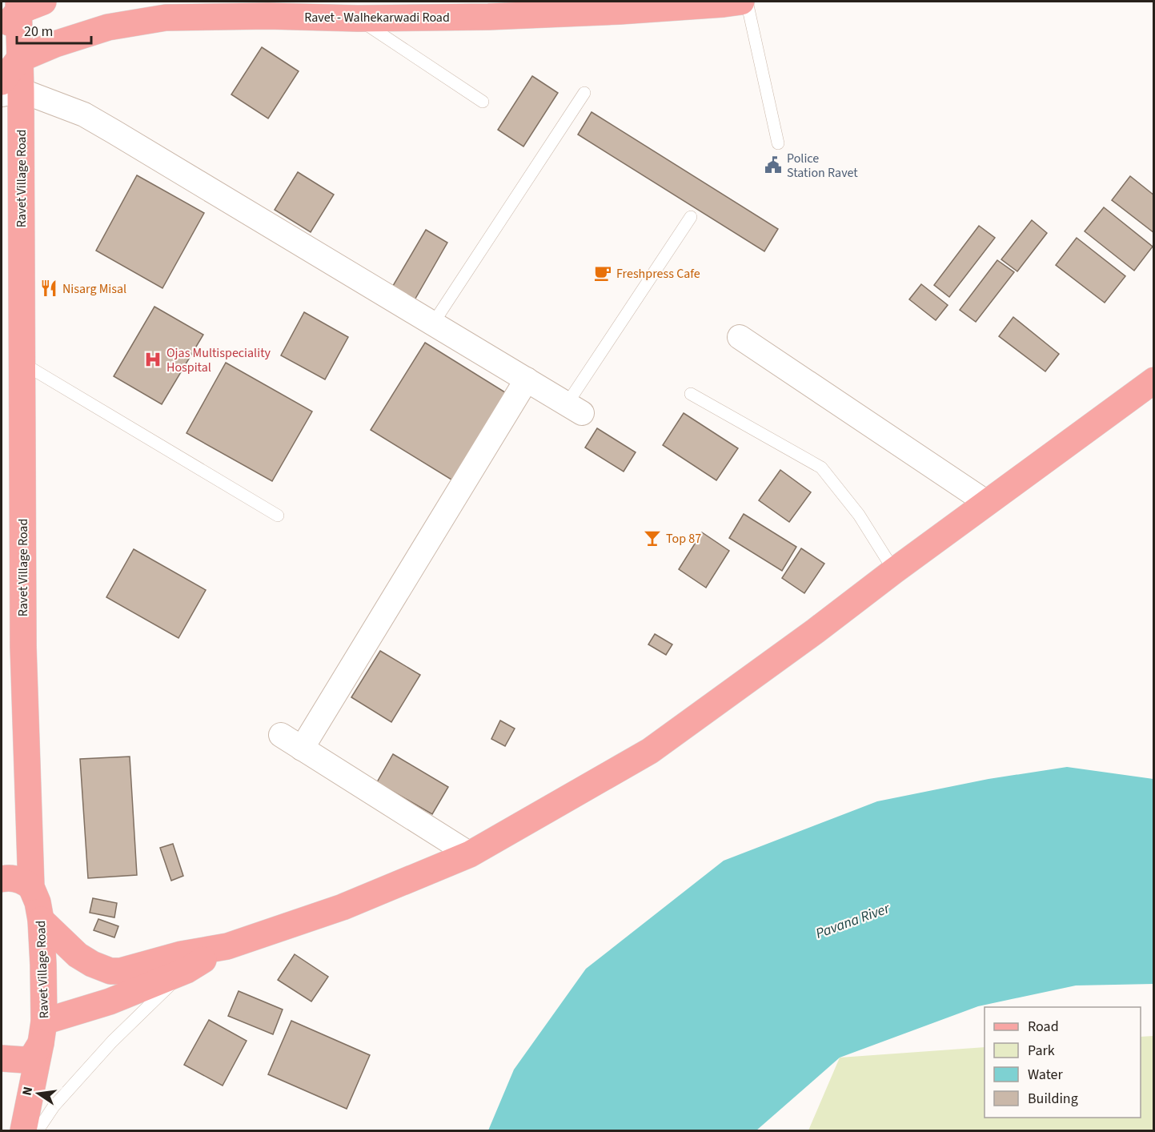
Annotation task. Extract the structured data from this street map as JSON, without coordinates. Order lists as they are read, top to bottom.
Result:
{
  "streets": {
    "main road": ["Ravet - Walhekarwadi Road", "Ravet Village Road"]
  },
  "crossings": [
    ["Ravet - Walhekarwadi Road", "Ravet Village Road"]
  ],
  "water": ["Pavana River"],
  "places": {
    "public building": ["Police Station Ravet"],
    "cafe": ["Freshpress Cafe"],
    "restaurant": ["Nisarg Misal"],
    "hospital": ["Ojas Multispeciality Hospital"],
    "bar": ["Top 87"]
  },
  "legend": [
    "Road",
    "Park",
    "Water",
    "Building"
  ],
  "scale_bar": "20 m",
  "north": "left"
}
